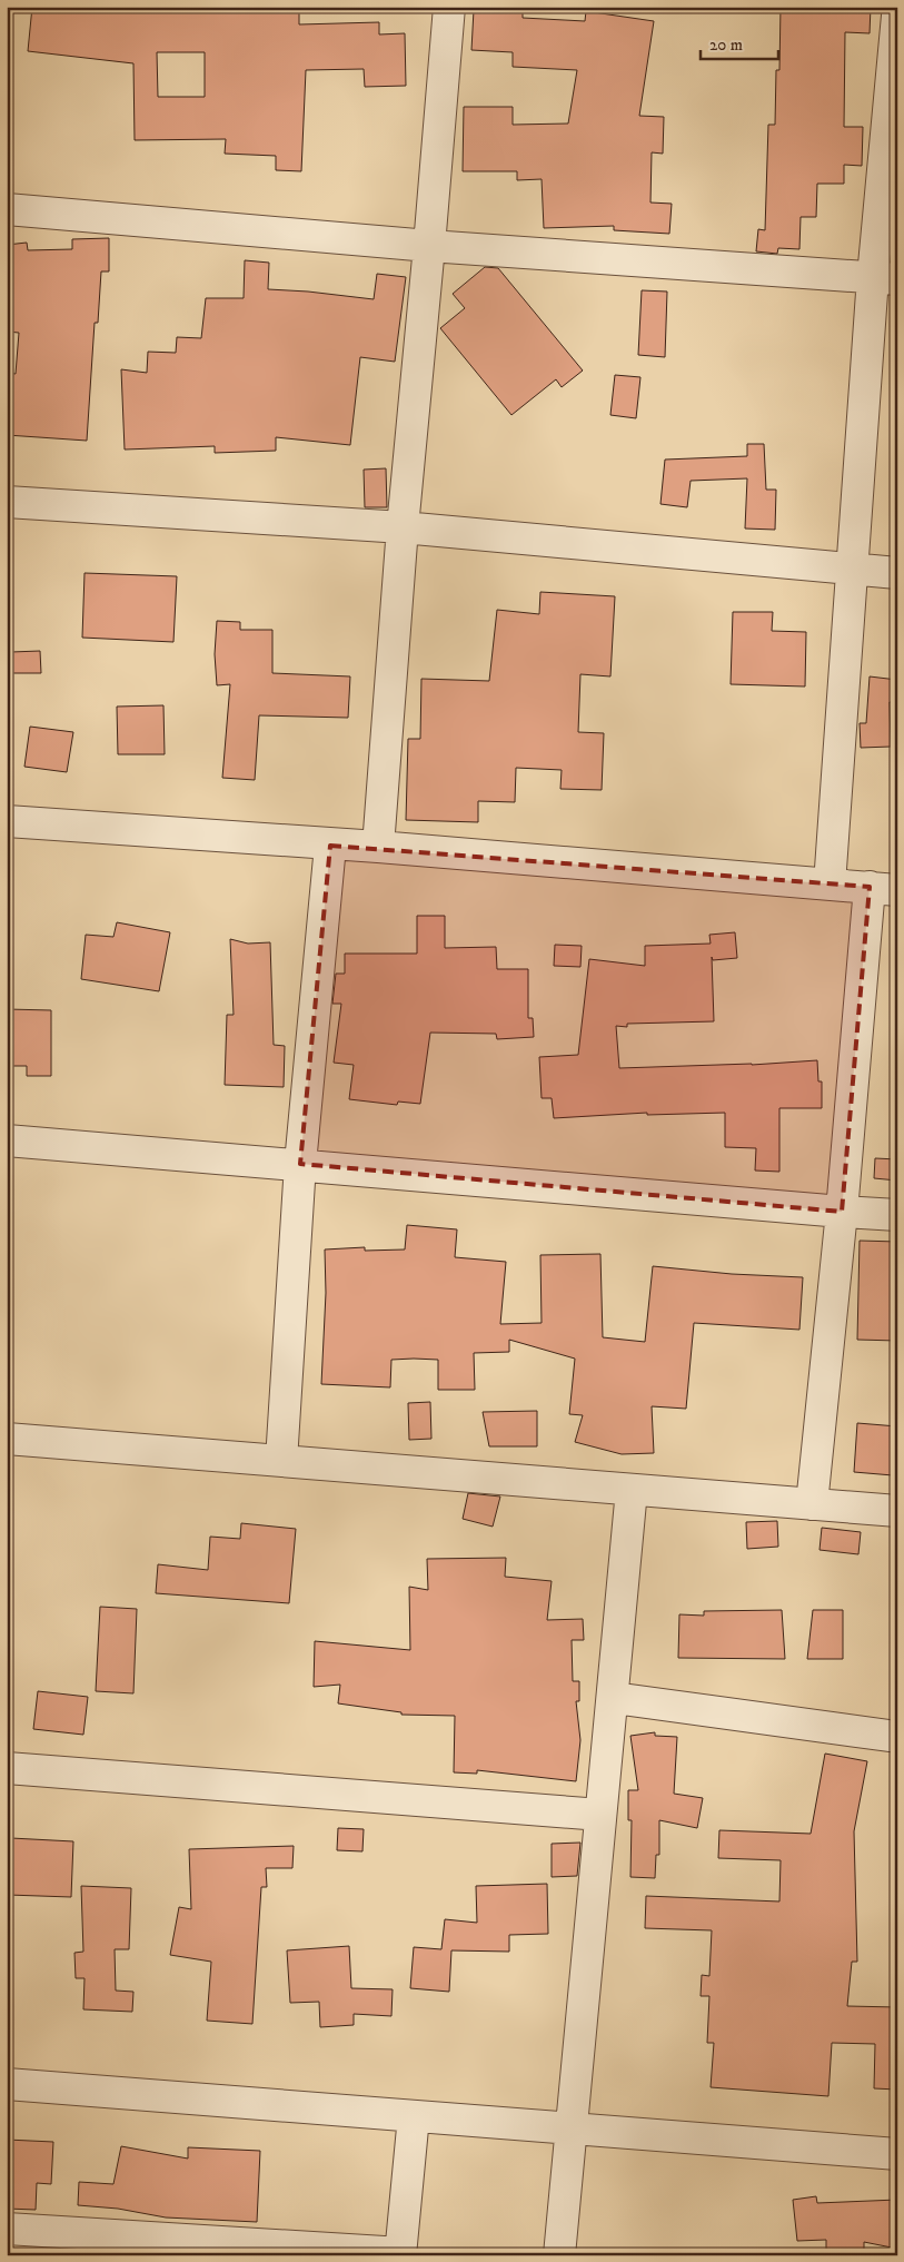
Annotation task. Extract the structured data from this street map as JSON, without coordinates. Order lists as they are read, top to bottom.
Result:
{
  "scale_bar": "20 m"
}
